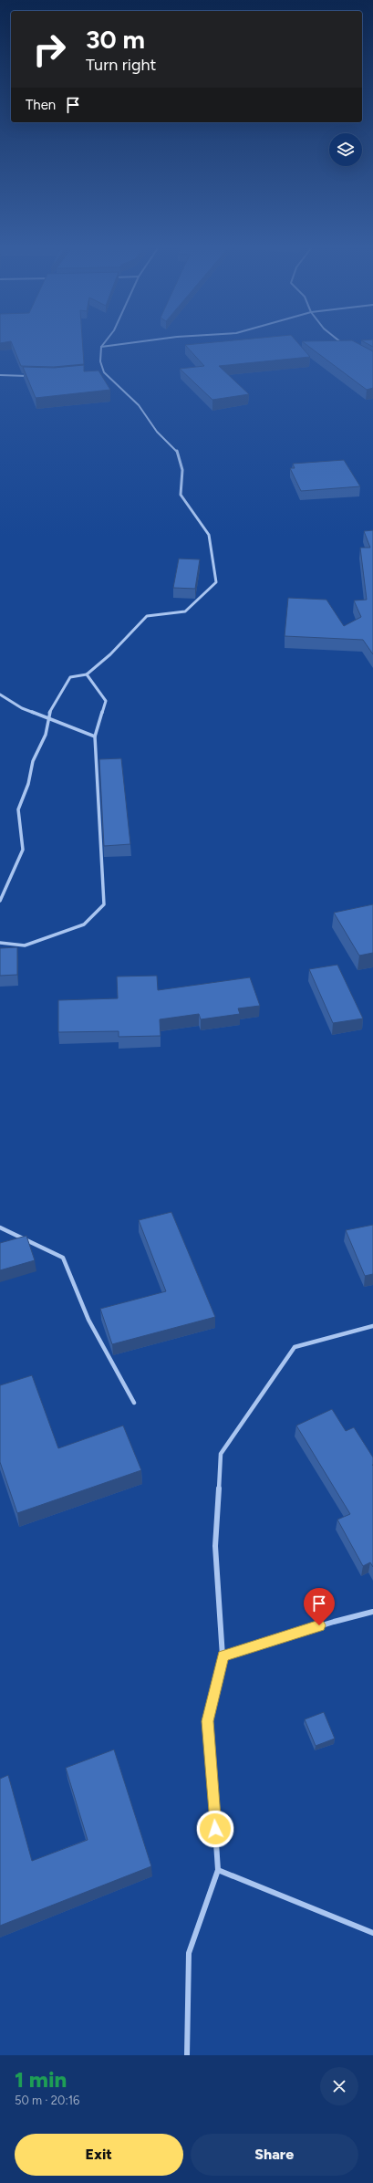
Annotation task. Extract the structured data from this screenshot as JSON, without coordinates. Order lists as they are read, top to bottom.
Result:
{
  "page": {
    "turn": ["30 m", "Turn right"],
    "then": "Then",
    "heading": ["1 min", "50 m · 20:16"],
    "buttons": ["Exit", "Share"]
  }
}
